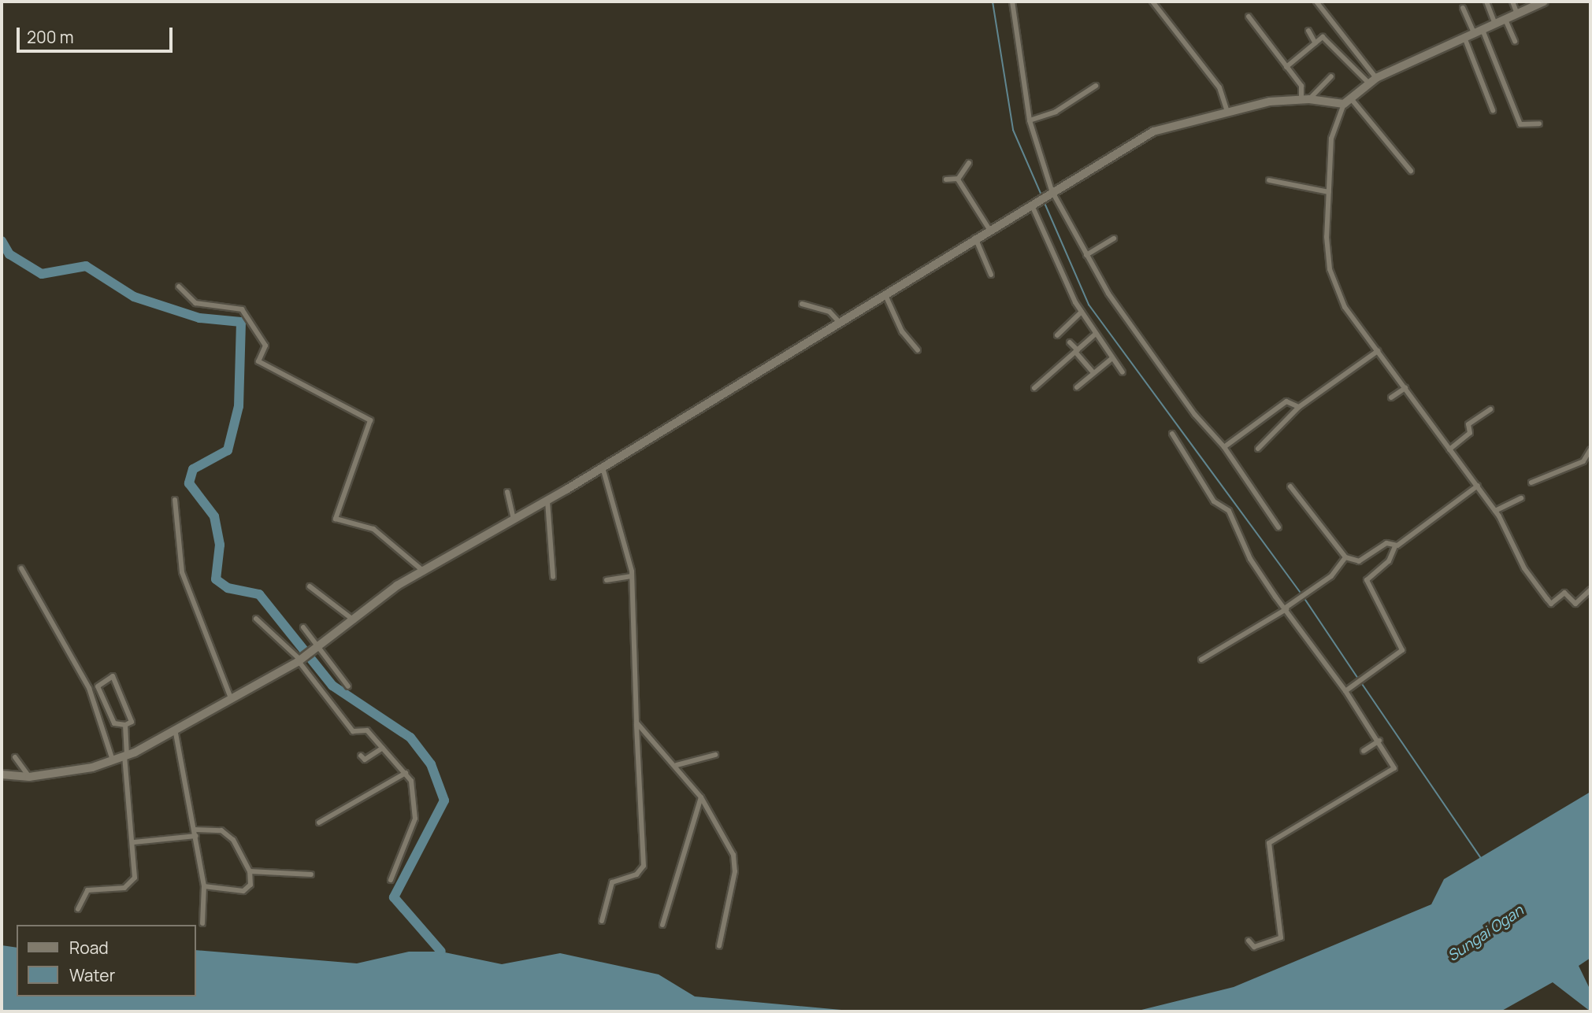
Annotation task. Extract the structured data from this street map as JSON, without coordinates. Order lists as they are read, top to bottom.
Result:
{
  "water": ["Sungai Ogan"],
  "legend": ["Road", "Water"],
  "scale_bar": "200 m"
}
